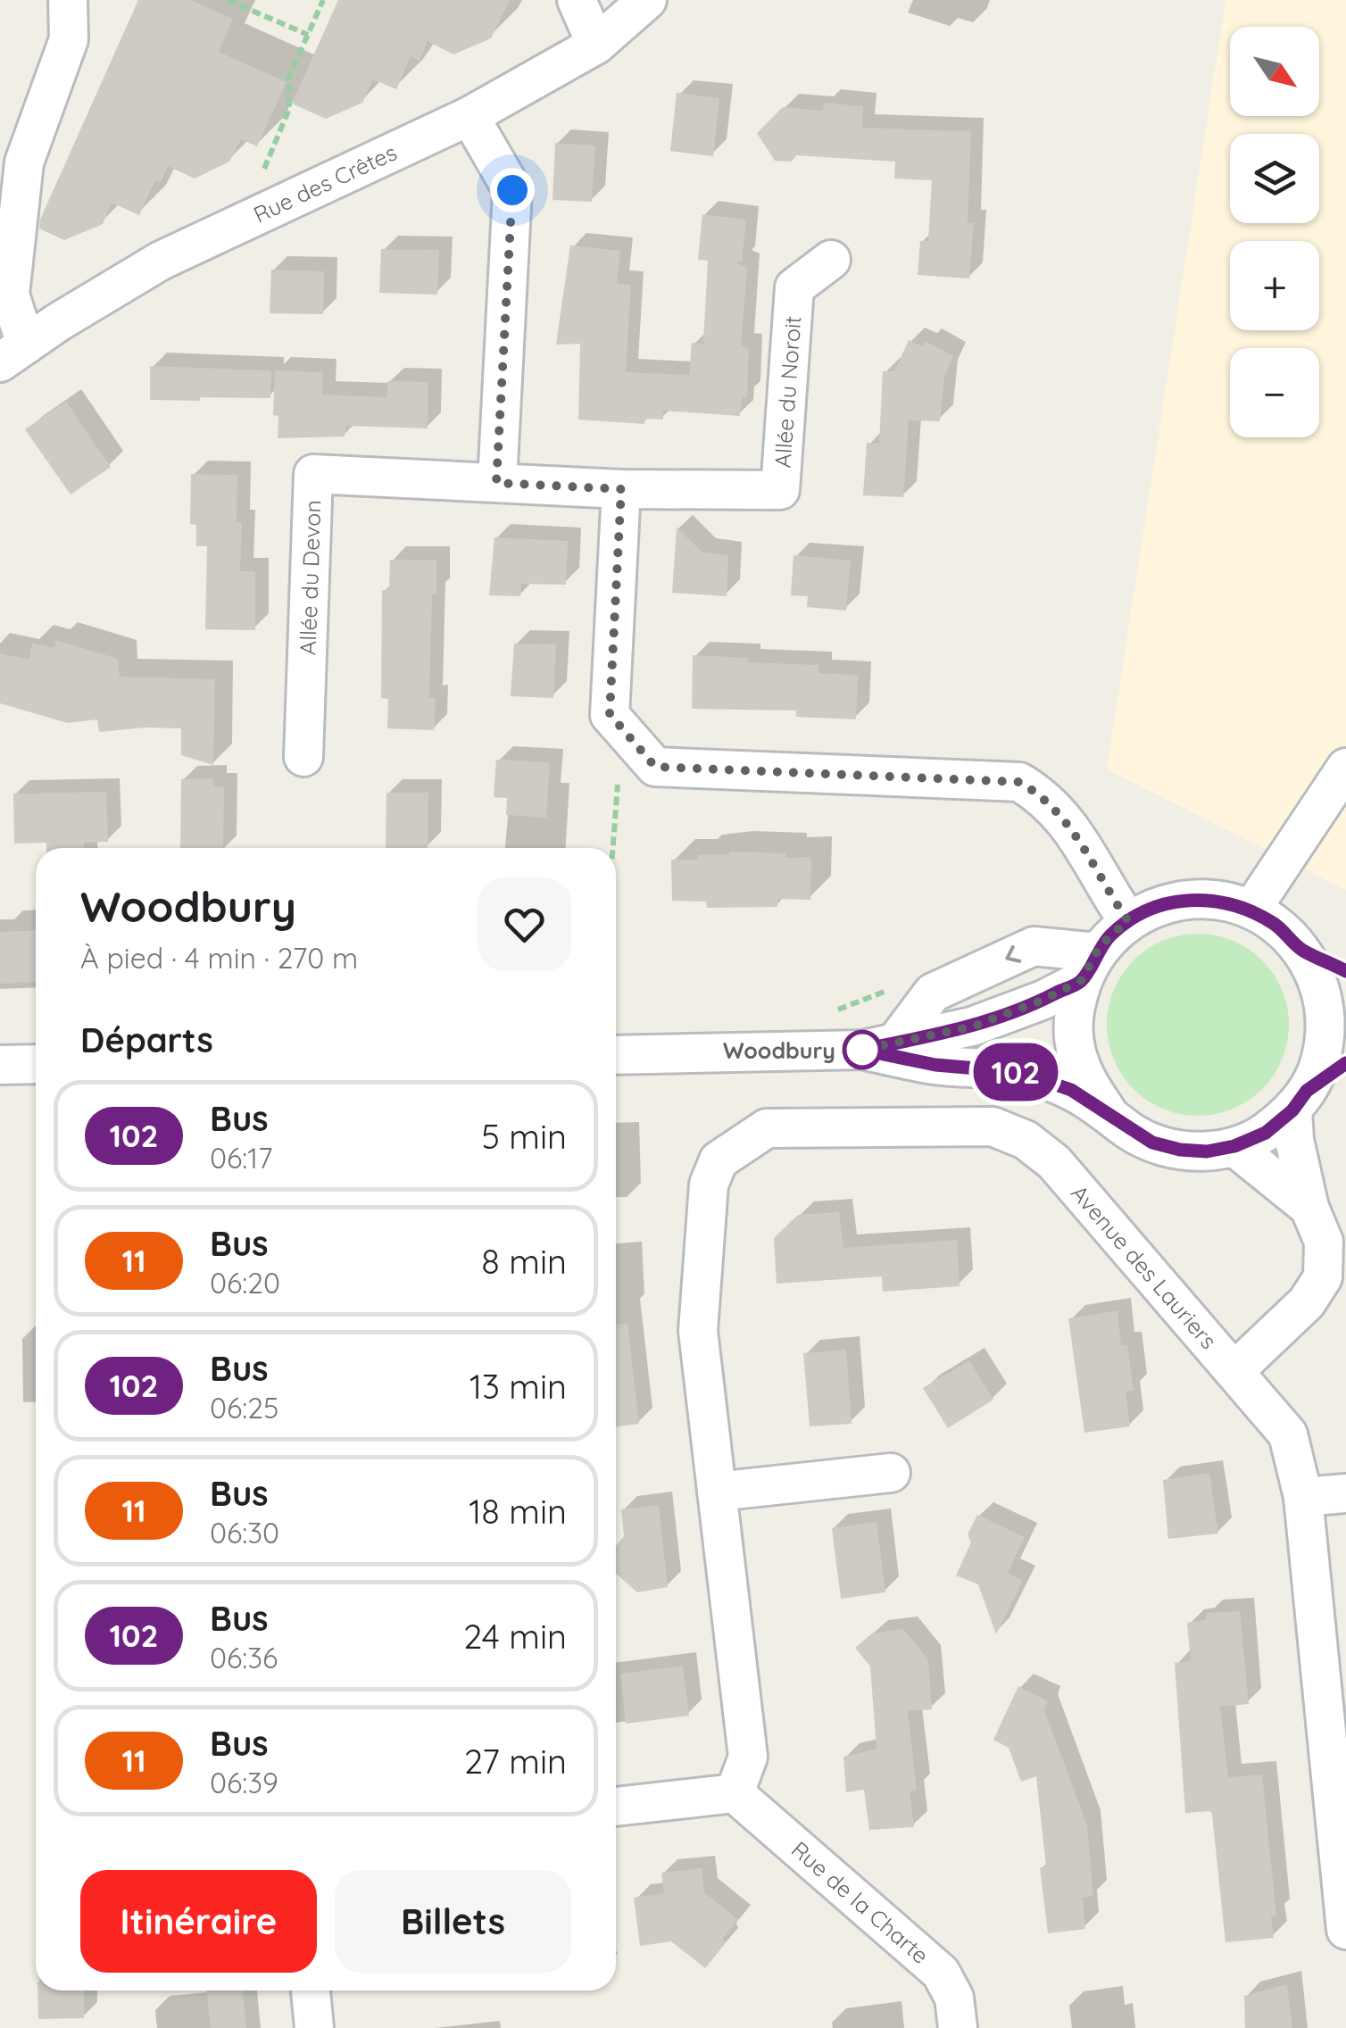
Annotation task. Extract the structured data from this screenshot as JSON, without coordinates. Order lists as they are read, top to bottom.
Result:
{
  "streets": {
    "street": [
      "Rue des Crêtes",
      "Allée du Noroit",
      "Allée du Devon",
      "Avenue des Lauriers",
      "Rue de la Charte"
    ]
  },
  "crossings": [
    ["Avenue des Lauriers", "Rue de la Charte"]
  ],
  "places": ["Woodbury"],
  "lines": ["bus line 102"],
  "north": "bottom right",
  "page": {
    "on_map": "102",
    "map_buttons": ["+", "−"],
    "heading": [
      ["Woodbury", "À pied · 4 min · 270 m"],
      "Départs"
    ],
    "list": [
      {
        "mark": "102",
        "name": "Bus",
        "note": "06:17",
        "value": "5 min"
      },
      {
        "mark": "11",
        "name": "Bus",
        "note": "06:20",
        "value": "8 min"
      },
      {
        "mark": "102",
        "name": "Bus",
        "note": "06:25",
        "value": "13 min"
      },
      {
        "mark": "11",
        "name": "Bus",
        "note": "06:30",
        "value": "18 min"
      },
      {
        "mark": "102",
        "name": "Bus",
        "note": "06:36",
        "value": "24 min"
      },
      {
        "mark": "11",
        "name": "Bus",
        "note": "06:39",
        "value": "27 min"
      }
    ],
    "buttons": ["Itinéraire", "Billets"]
  }
}
